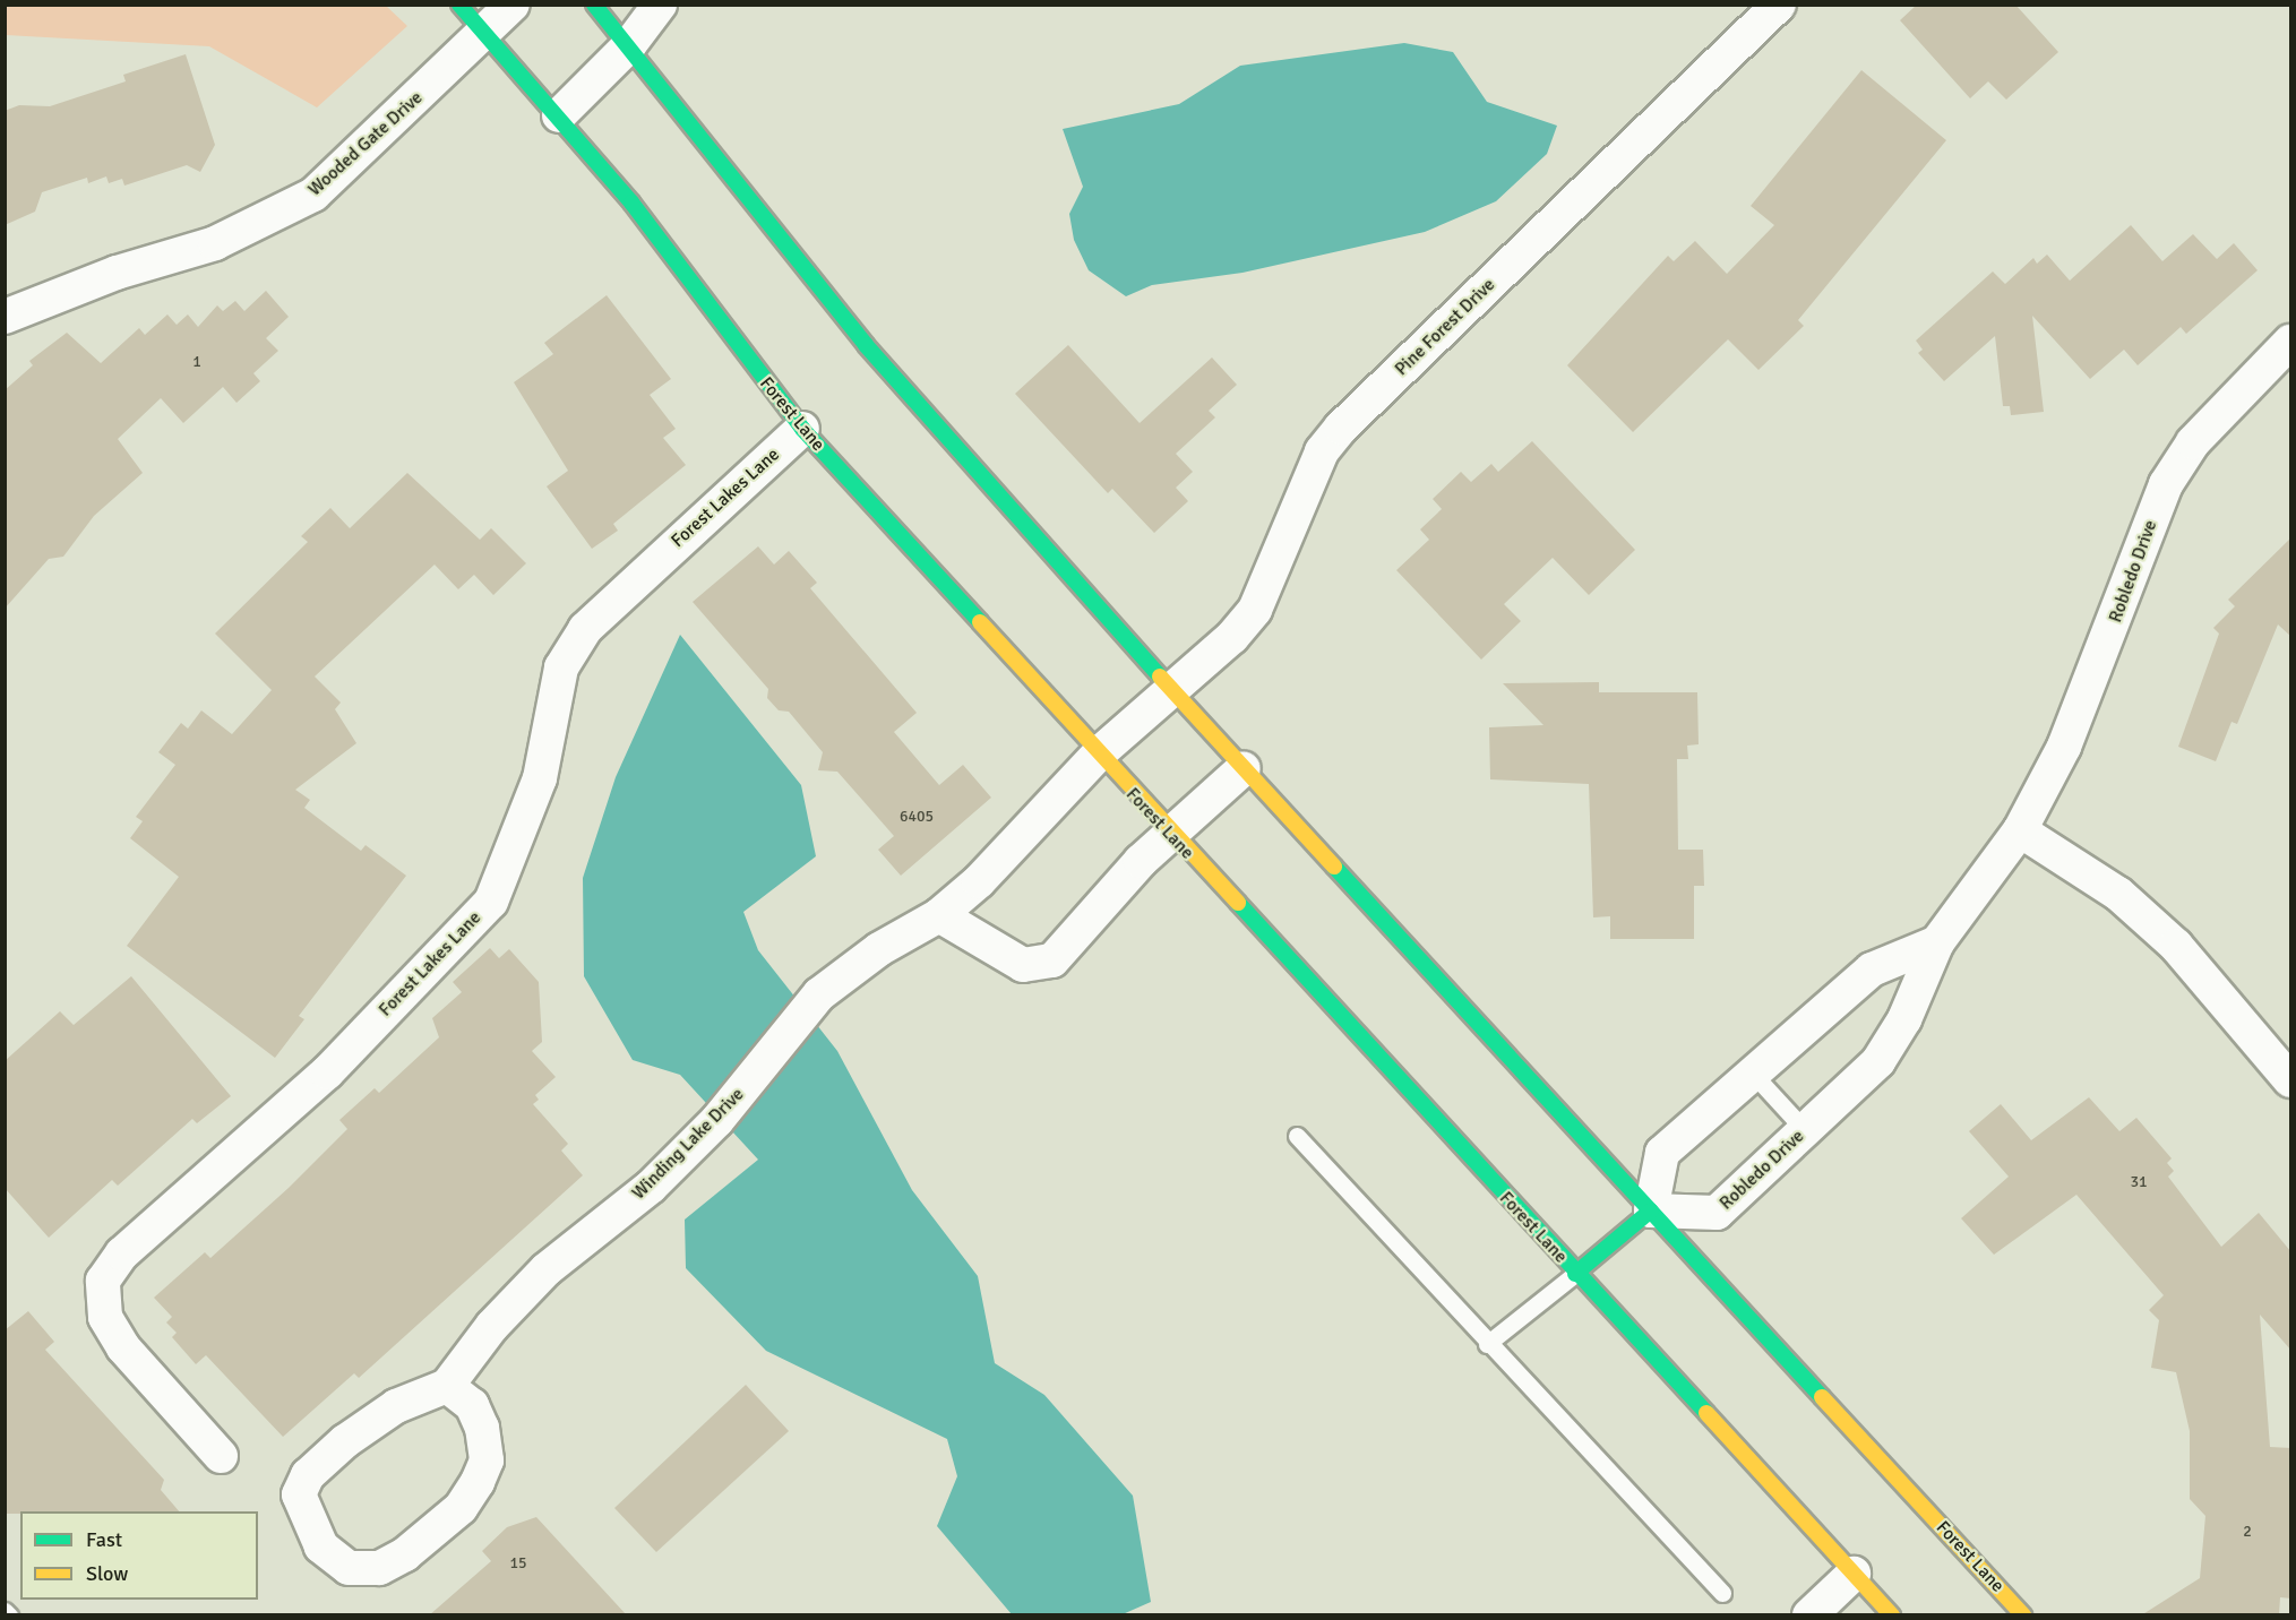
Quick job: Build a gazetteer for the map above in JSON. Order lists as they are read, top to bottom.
{
  "streets": {
    "main road": ["Forest Lane"],
    "street": [
      "Wooded Gate Drive",
      "Pine Forest Drive",
      "Forest Lakes Lane",
      "Robledo Drive",
      "Winding Lake Drive"
    ]
  },
  "crossings": [
    ["Wooded Gate Drive", "Forest Lane"],
    ["Pine Forest Drive", "Forest Lane"],
    ["Pine Forest Drive", "Winding Lake Drive"],
    ["Forest Lane", "Forest Lakes Lane"],
    ["Forest Lane", "Robledo Drive"],
    ["Forest Lane", "Winding Lake Drive"]
  ],
  "house_numbers": [
    "1",
    "6405",
    "31",
    "2",
    "15"
  ],
  "legend": ["Fast", "Slow"]
}
